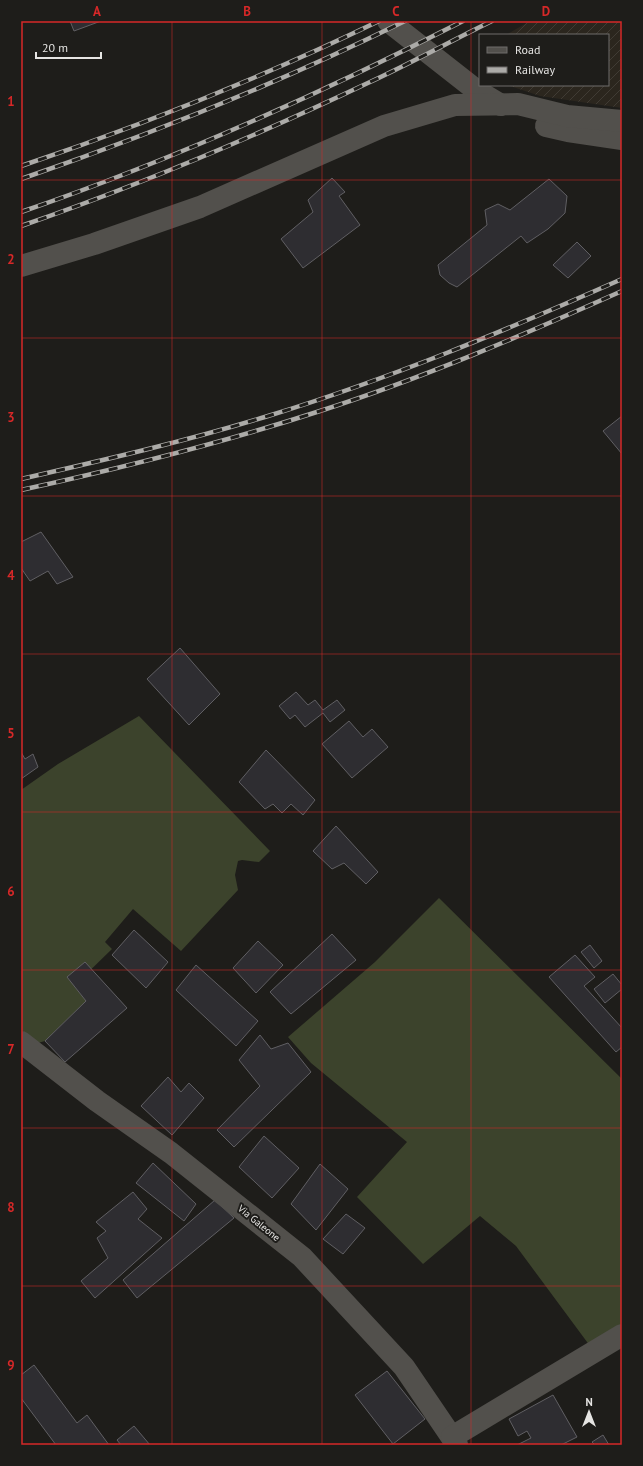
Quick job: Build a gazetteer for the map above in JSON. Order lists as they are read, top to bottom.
{
  "streets": {
    "street": ["Via Galeone"]
  },
  "legend": ["Road", "Railway"],
  "scale_bar": "20 m",
  "north": "top",
  "grid": {
    "columns": [
      "A",
      "B",
      "C",
      "D"
    ],
    "rows": [
      "1",
      "2",
      "3",
      "4",
      "5",
      "6",
      "7",
      "8",
      "9"
    ]
  }
}
